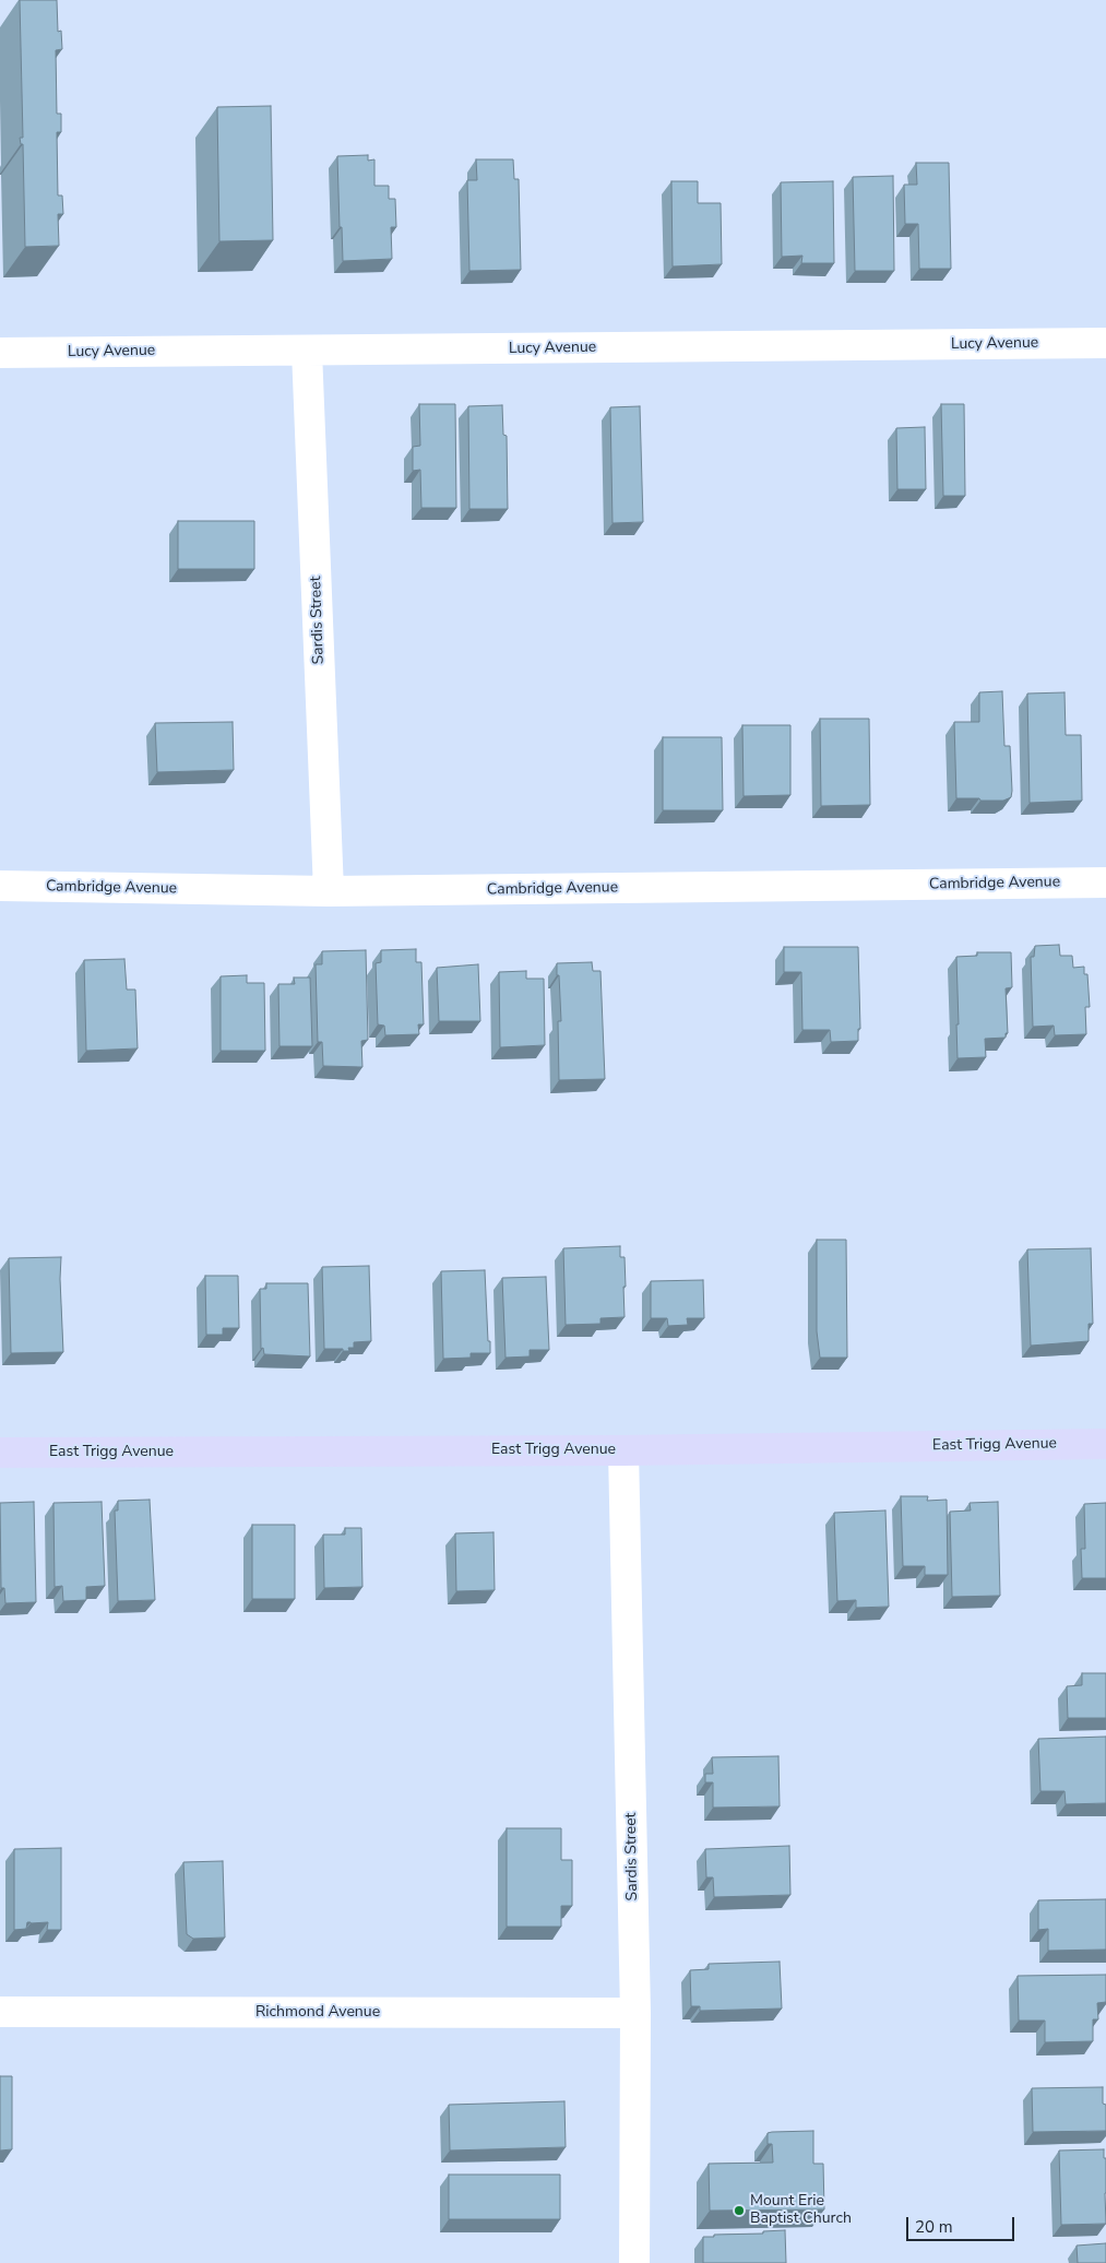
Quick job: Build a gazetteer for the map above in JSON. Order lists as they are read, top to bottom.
{
  "streets": {
    "street": [
      "Lucy Avenue",
      "Sardis Street",
      "Cambridge Avenue",
      "East Trigg Avenue",
      "Richmond Avenue"
    ]
  },
  "crossings": [
    ["Lucy Avenue", "Sardis Street"],
    ["Sardis Street", "Cambridge Avenue"],
    ["Sardis Street", "East Trigg Avenue"],
    ["Sardis Street", "Richmond Avenue"]
  ],
  "places": ["Mount Erie Baptist Church"],
  "scale_bar": "20 m"
}
